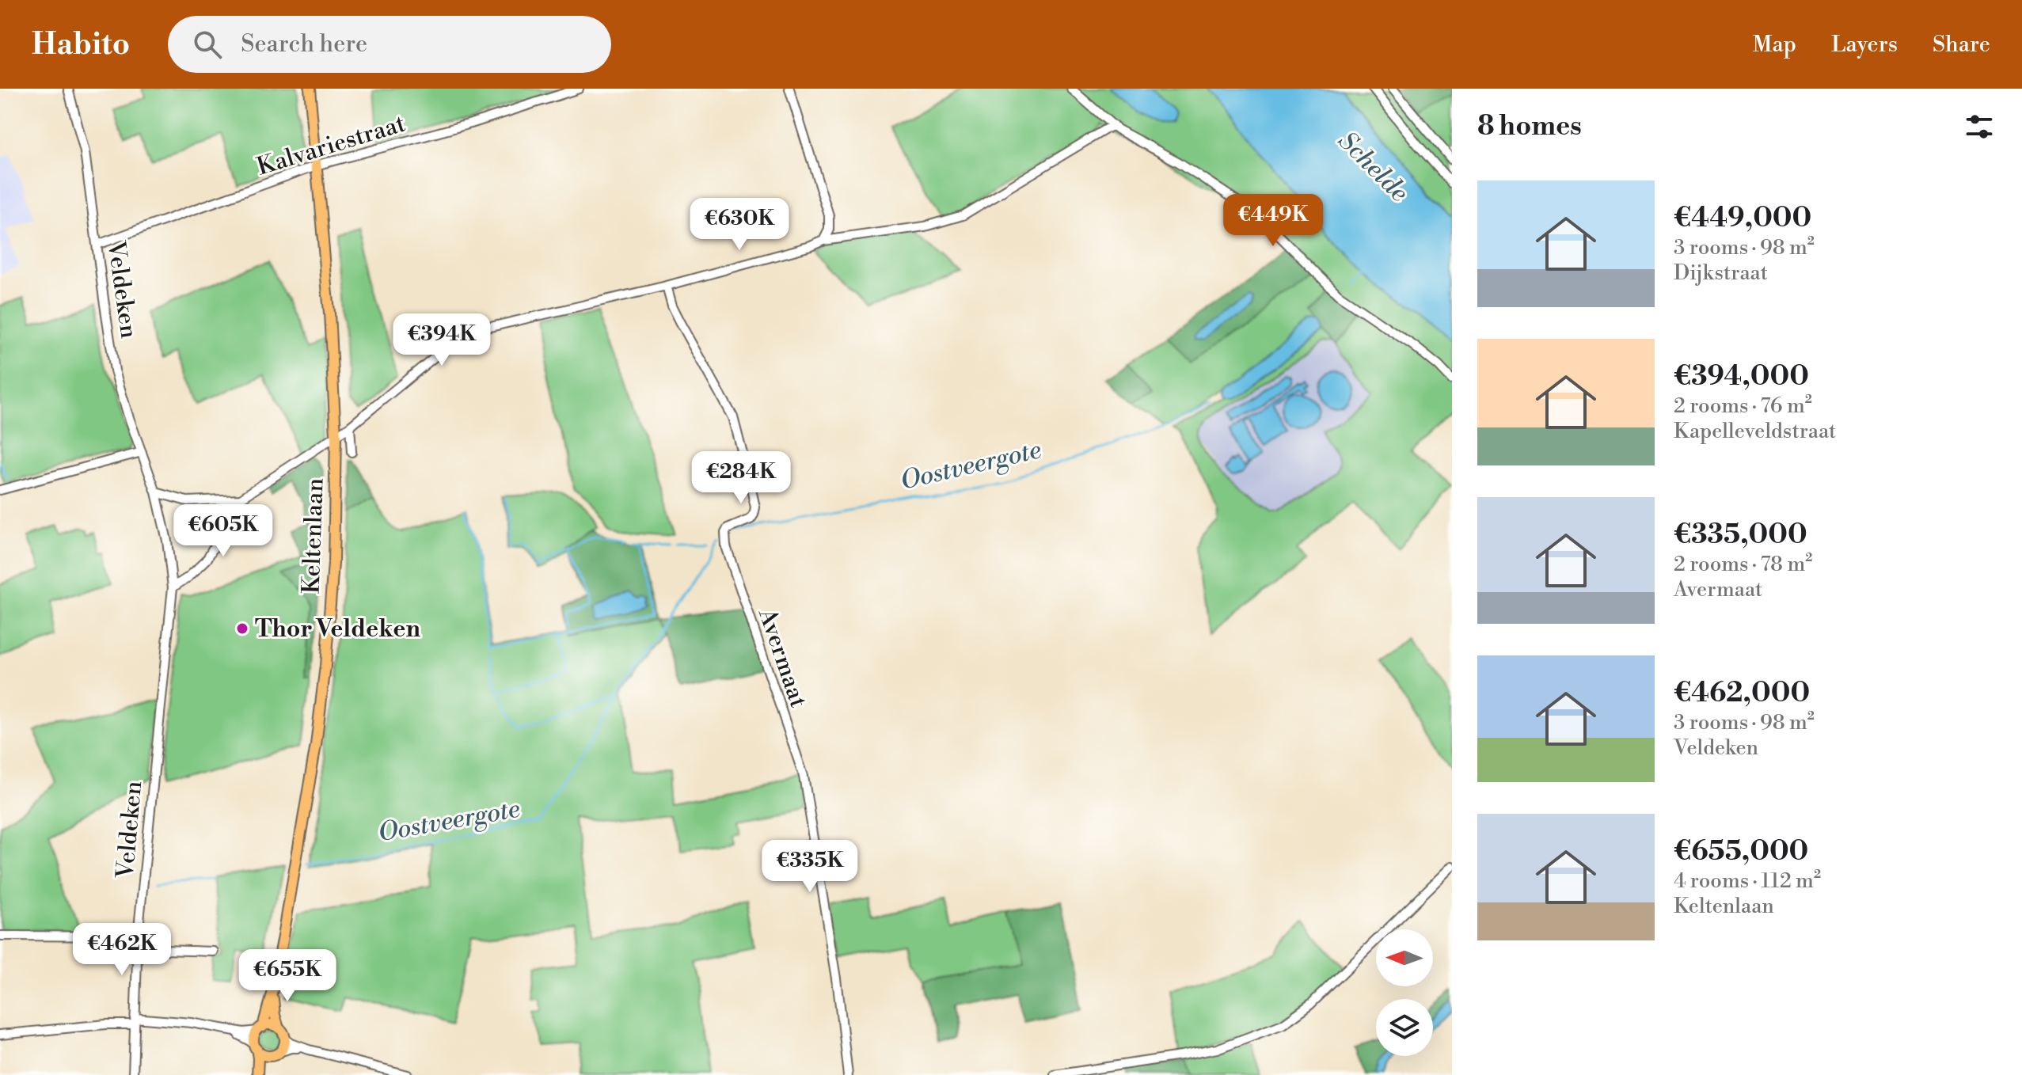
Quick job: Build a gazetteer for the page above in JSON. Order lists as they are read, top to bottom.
{
  "streets": {
    "main road": ["Keltenlaan"],
    "street": ["Kalvariestraat", "Veldeken", "Avermaat"]
  },
  "crossings": [
    ["Kalvariestraat", "Veldeken"],
    ["Kalvariestraat", "Keltenlaan"]
  ],
  "water": ["Schelde", "Oostveergote"],
  "places": ["Thor Veldeken"],
  "north": "left",
  "page": {
    "header": "Habito",
    "search": "Search here",
    "nav": ["Map", "Layers", "Share"],
    "heading": "8 homes",
    "list": [
      {
        "name": "€449,000",
        "note": "3 rooms · 98 m² · Dijkstraat"
      },
      {
        "name": "€394,000",
        "note": "2 rooms · 76 m² · Kapelleveldstraat"
      },
      {
        "name": "€335,000",
        "note": "2 rooms · 78 m² · Avermaat"
      },
      {
        "name": "€462,000",
        "note": "3 rooms · 98 m² · Veldeken"
      },
      {
        "name": "€655,000",
        "note": "4 rooms · 112 m² · Keltenlaan"
      }
    ],
    "price": [
      "€449K",
      "€630K",
      "€394K",
      "€284K",
      "€605K",
      "€335K",
      "€462K",
      "€655K"
    ]
  }
}
